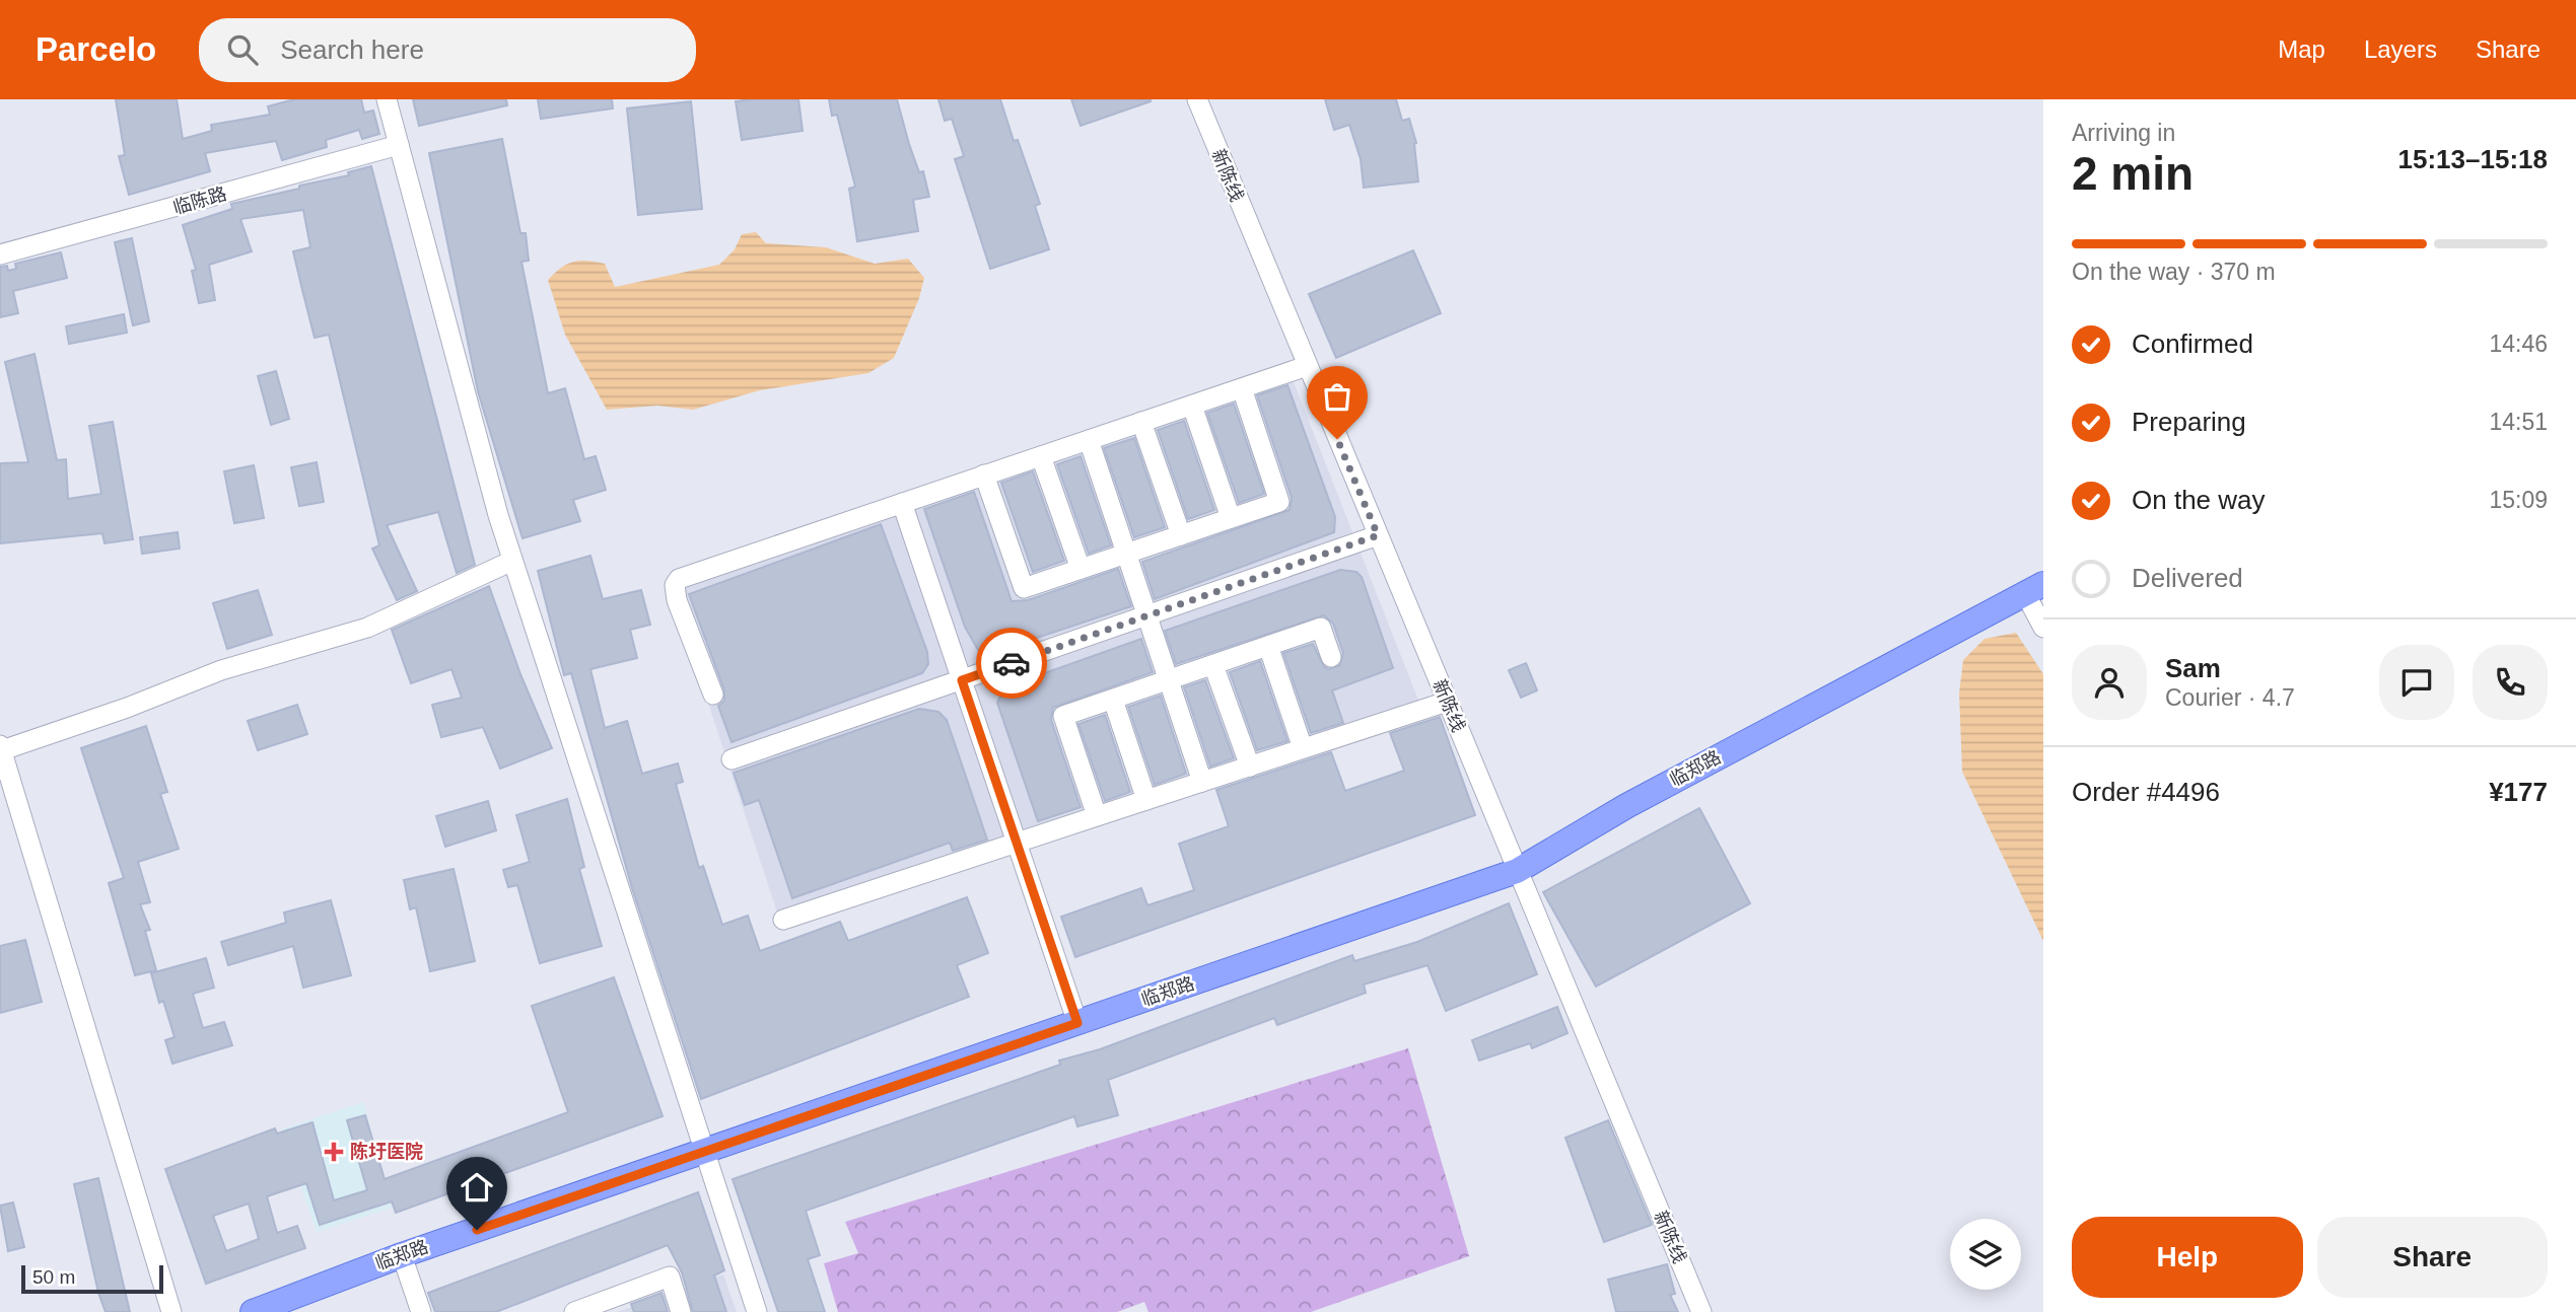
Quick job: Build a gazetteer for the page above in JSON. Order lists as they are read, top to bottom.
{
  "streets": {
    "main road": ["临郑路"],
    "street": ["新陈线", "临陈路"]
  },
  "crossings": [
    ["新陈线", "临郑路"]
  ],
  "places": {
    "health": ["陈圩医院"]
  },
  "scale_bar": "50 m",
  "page": {
    "header": "Parcelo",
    "search": "Search here",
    "nav": ["Map", "Layers", "Share"],
    "heading": ["2 min", "Arriving in", "15:13–15:18"],
    "panel": [
      "Sam",
      "Courier · 4.7",
      "Order #4496",
      "¥177"
    ],
    "bar": "On the way · 370 m",
    "list": [
      ["Confirmed", "14:46"],
      ["Preparing", "14:51"],
      ["On the way", "15:09"],
      "Delivered"
    ],
    "buttons": ["Help", "Share"],
    "scale": "50 m"
  }
}
